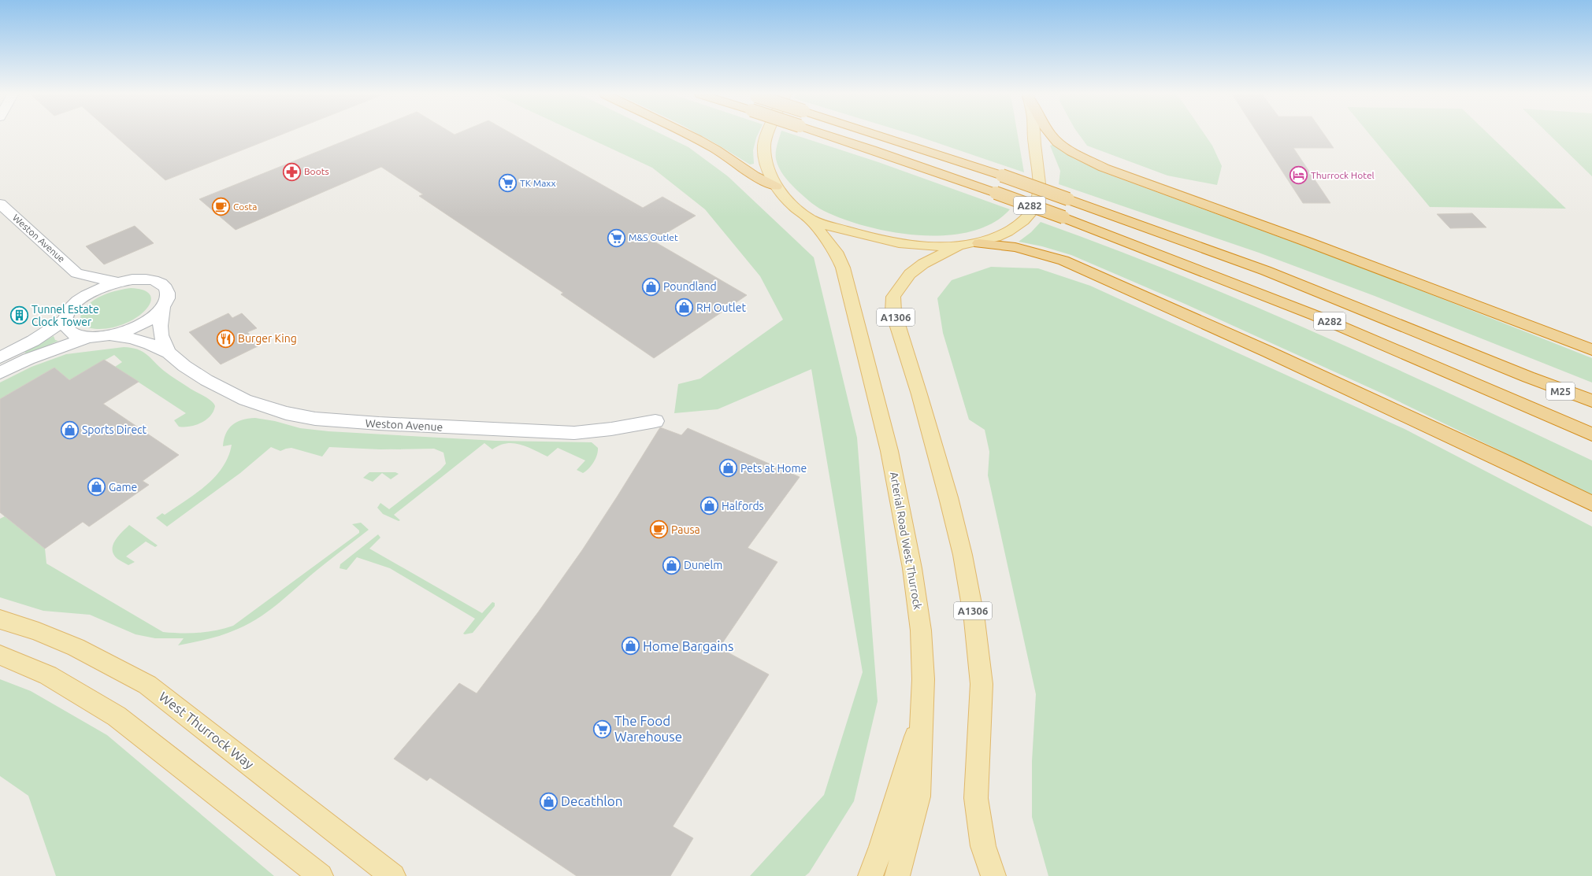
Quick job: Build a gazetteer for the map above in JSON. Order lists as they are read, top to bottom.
{
  "streets": {
    "highway": ["A282", "M25"],
    "main road": ["A1306", "Arterial Road West Thurrock", "West Thurrock Way"],
    "street": ["Weston Avenue"]
  },
  "crossings": [
    ["A282", "M25"]
  ],
  "places": {
    "pharmacy": ["Boots"],
    "hotel": ["Thurrock Hotel"],
    "supermarket": ["TK Maxx", "M&S Outlet", "The Food Warehouse"],
    "cafe": ["Costa", "Pausa"],
    "shop": [
      "Poundland",
      "RH Outlet",
      "Sports Direct",
      "Pets at Home",
      "Game",
      "Halfords",
      "Dunelm",
      "Home Bargains",
      "Decathlon"
    ],
    "building": ["Tunnel Estate Clock Tower"],
    "restaurant": ["Burger King"]
  }
}
